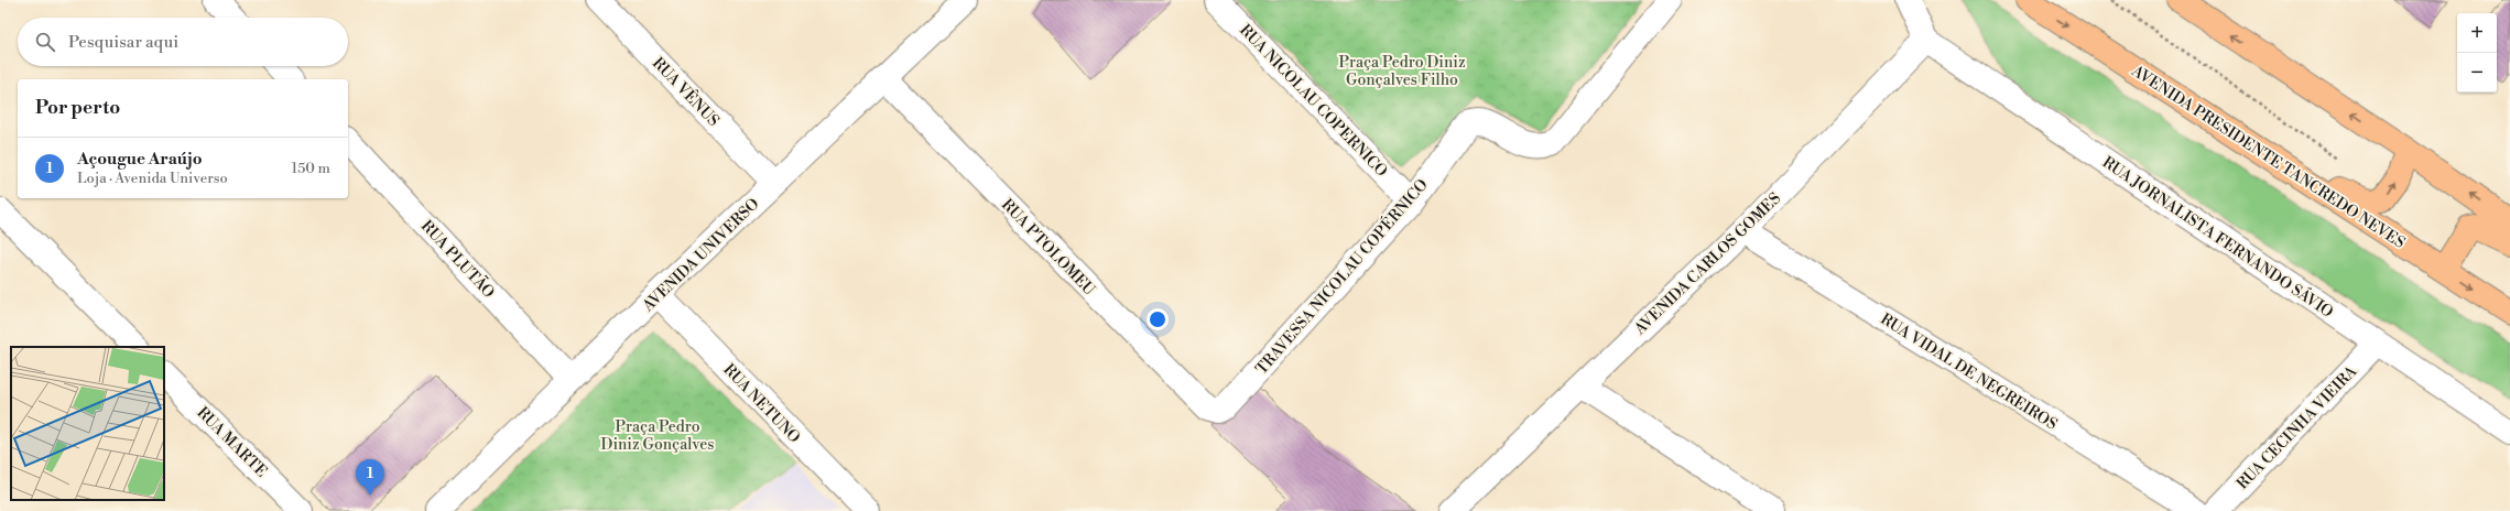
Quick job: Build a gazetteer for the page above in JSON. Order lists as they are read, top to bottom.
{
  "streets": {
    "main road": ["AVENIDA PRESIDENTE TANCREDO NEVES"],
    "street": [
      "RUA VÊNUS",
      "RUA NICOLAU COPERNICO",
      "RUA JORNALISTA FERNANDO SÁVIO",
      "RUA PTOLOMEU",
      "AVENIDA UNIVERSO",
      "RUA PLUTÃO",
      "AVENIDA CARLOS GOMES",
      "TRAVESSA NICOLAU COPÉRNICO",
      "RUA VIDAL DE NEGREIROS",
      "RUA NETUNO",
      "RUA CECINHA VIEIRA",
      "RUA MARTE"
    ]
  },
  "crossings": [
    ["RUA VÊNUS", "AVENIDA UNIVERSO"],
    ["RUA NICOLAU COPERNICO", "TRAVESSA NICOLAU COPÉRNICO"],
    ["RUA JORNALISTA FERNANDO SÁVIO", "AVENIDA CARLOS GOMES"],
    ["RUA JORNALISTA FERNANDO SÁVIO", "RUA CECINHA VIEIRA"],
    ["RUA PTOLOMEU", "AVENIDA UNIVERSO"],
    ["RUA PTOLOMEU", "TRAVESSA NICOLAU COPÉRNICO"],
    ["AVENIDA UNIVERSO", "RUA PLUTÃO"],
    ["AVENIDA UNIVERSO", "RUA NETUNO"],
    ["AVENIDA CARLOS GOMES", "RUA VIDAL DE NEGREIROS"]
  ],
  "parks": ["Praça Pedro Diniz Gonçalves Filho", "Praça Pedro Diniz Gonçalves"],
  "page": {
    "map_buttons": ["+", "−"],
    "search": "Pesquisar aqui",
    "heading": "Por perto",
    "list": [
      {
        "mark": "1",
        "name": "Açougue Araújo",
        "note": "Loja · Avenida Universo",
        "value": "150 m"
      }
    ],
    "pins": "1"
  }
}
